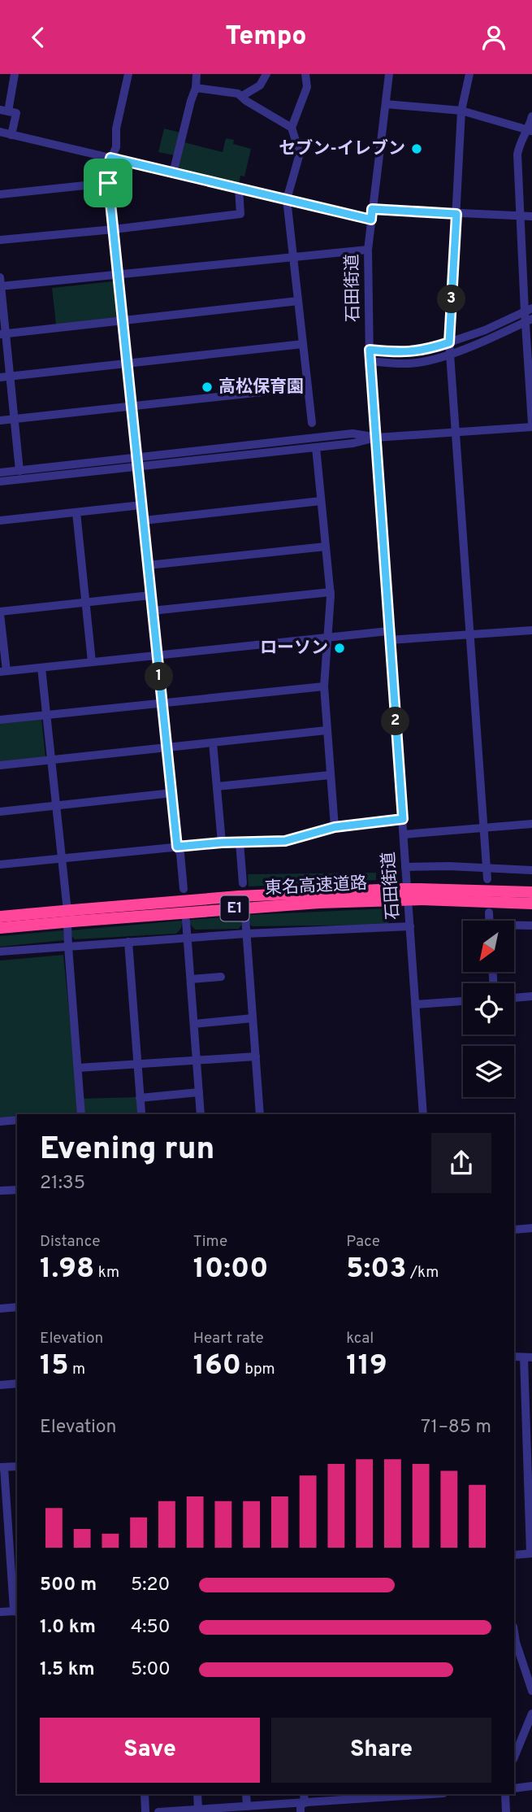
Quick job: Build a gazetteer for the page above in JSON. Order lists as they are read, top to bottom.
{
  "streets": {
    "highway": ["東名高速道路", "E1"],
    "street": ["石田街道"]
  },
  "places": ["セブン-イレブン", "高松保育園", "ローソン"],
  "north": "bottom left",
  "page": {
    "header": "Tempo",
    "pins": ["3", "1", "2"],
    "heading": ["Evening run", "21:35"],
    "stats": [
      ["Distance", "1.98 km"],
      ["Time", "10:00"],
      ["Pace", "5:03 /km"],
      ["Elevation", "15 m"],
      ["Heart rate", "160 bpm"],
      ["kcal", "119"]
    ],
    "chart": ["Elevation", "71–85 m"],
    "list": [
      {
        "name": "500 m",
        "note": "5:20"
      },
      {
        "name": "1.0 km",
        "note": "4:50"
      },
      {
        "name": "1.5 km",
        "note": "5:00"
      }
    ],
    "buttons": ["Save", "Share"]
  }
}
